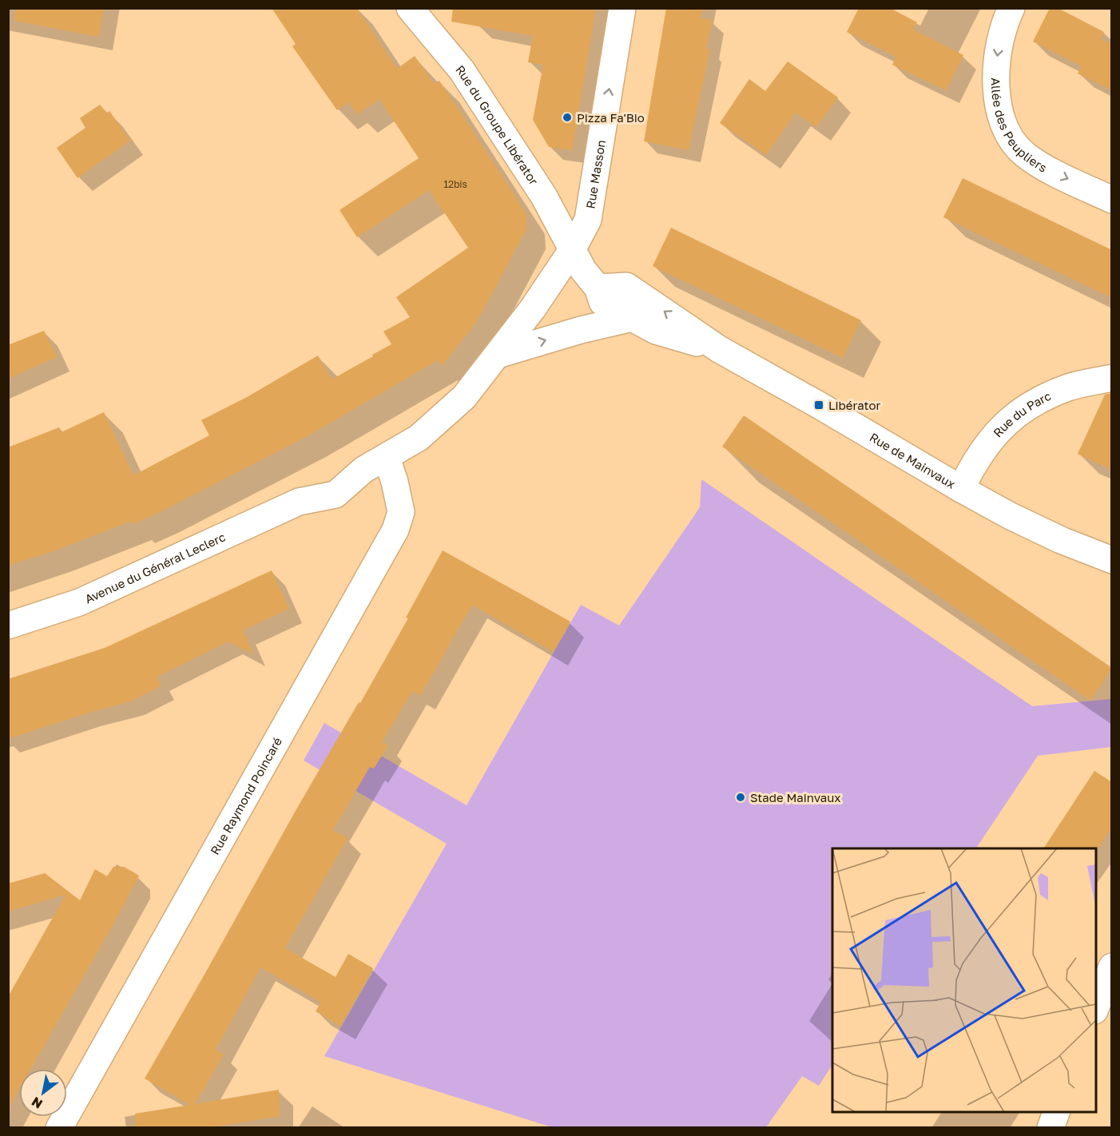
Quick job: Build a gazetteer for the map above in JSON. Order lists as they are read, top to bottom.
{
  "streets": {
    "street": [
      "Allée des Peupliers",
      "Rue du Groupe Libérator",
      "Rue Masson",
      "Rue du Parc",
      "Rue de Mainvaux",
      "Avenue du Général Leclerc",
      "Rue Raymond Poincaré"
    ]
  },
  "crossings": [
    ["Rue du Groupe Libérator", "Rue Masson"],
    ["Rue du Groupe Libérator", "Rue de Mainvaux"],
    ["Rue du Groupe Libérator", "Avenue du Général Leclerc"],
    ["Rue Masson", "Rue de Mainvaux"],
    ["Rue Masson", "Avenue du Général Leclerc"],
    ["Rue du Parc", "Rue de Mainvaux"],
    ["Rue de Mainvaux", "Avenue du Général Leclerc"],
    ["Avenue du Général Leclerc", "Rue Raymond Poincaré"]
  ],
  "one_way": ["Allée des Peupliers", "Rue Masson"],
  "places": {
    "other": ["Pizza Fa'Bio", "Stade Mainvaux"],
    "transit": ["Libérator"]
  },
  "house_numbers": ["12bis"],
  "north": "bottom left"
}
